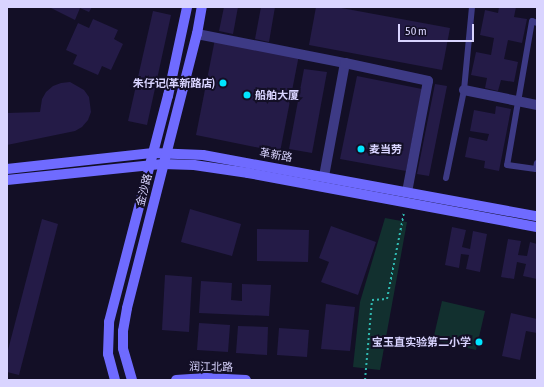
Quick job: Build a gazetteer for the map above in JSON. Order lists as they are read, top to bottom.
{
  "streets": {
    "street": ["革新路", "金沙路", "润江北路"]
  },
  "crossings": [
    ["革新路", "金沙路"]
  ],
  "places": [
    "朱仔记(革新路店)",
    "船舶大厦",
    "麦当劳",
    "宝玉直实验第二小学"
  ],
  "scale_bar": "50 m"
}
